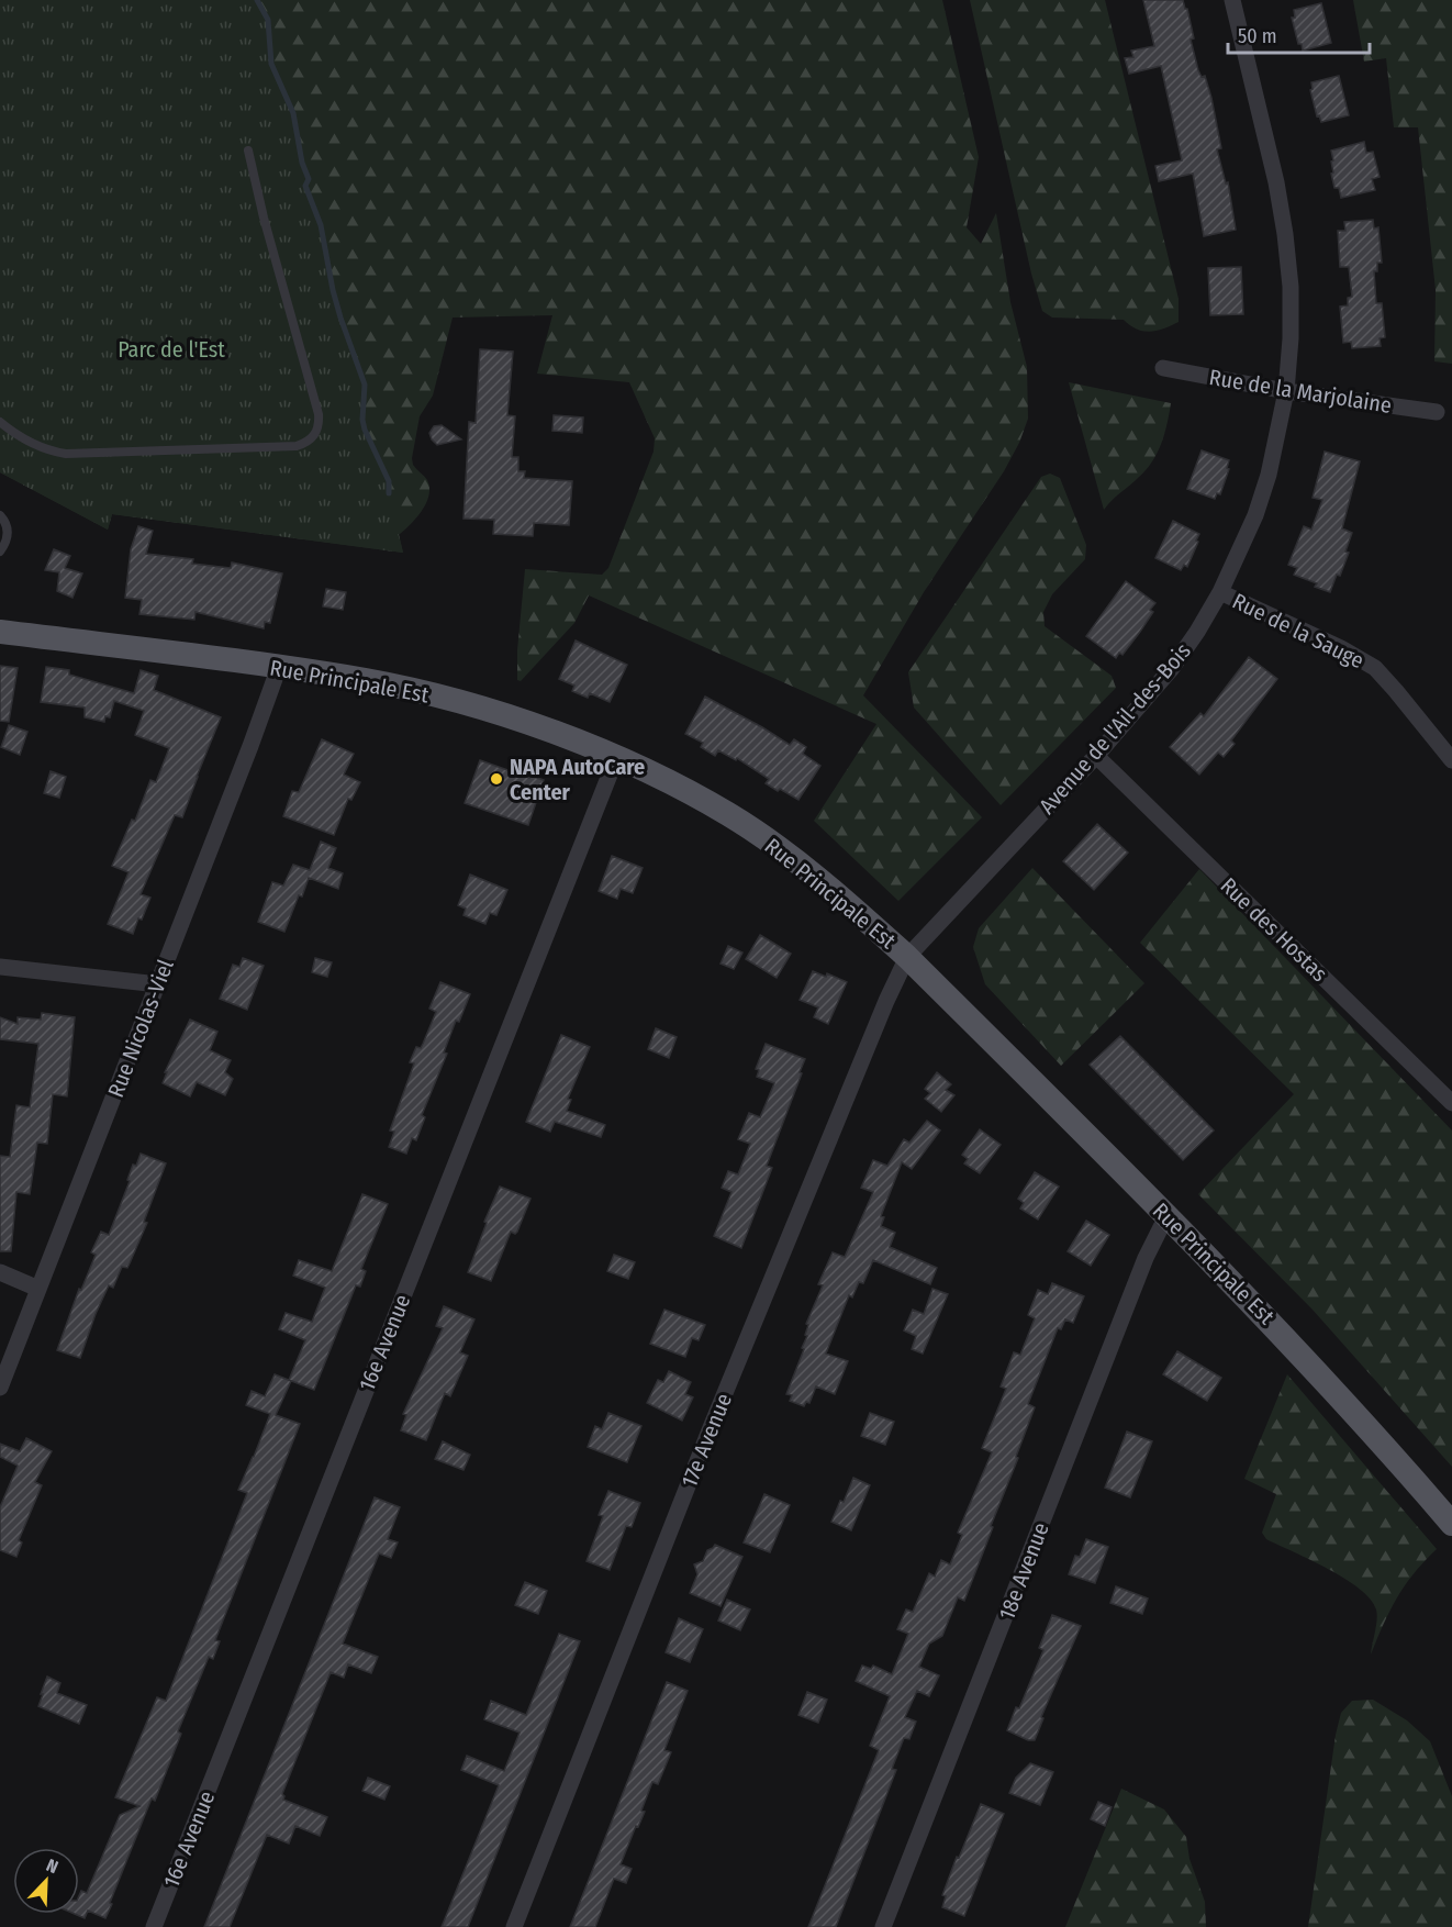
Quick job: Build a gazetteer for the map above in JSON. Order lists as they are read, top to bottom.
{
  "streets": {
    "main road": ["Rue Principale Est"],
    "street": [
      "Rue de la Marjolaine",
      "Rue de la Sauge",
      "Avenue de l'Ail-des-Bois",
      "Rue des Hostas",
      "Rue Nicolas-Viel",
      "16e Avenue",
      "17e Avenue",
      "18e Avenue"
    ]
  },
  "crossings": [
    ["Rue de la Marjolaine", "Avenue de l'Ail-des-Bois"],
    ["Rue de la Sauge", "Avenue de l'Ail-des-Bois"],
    ["Rue Principale Est", "Avenue de l'Ail-des-Bois"],
    ["Rue Principale Est", "Rue Nicolas-Viel"],
    ["Rue Principale Est", "16e Avenue"],
    ["Rue Principale Est", "17e Avenue"],
    ["Rue Principale Est", "18e Avenue"],
    ["Avenue de l'Ail-des-Bois", "Rue des Hostas"],
    ["Avenue de l'Ail-des-Bois", "17e Avenue"]
  ],
  "parks": ["Parc de l'Est"],
  "places": ["NAPA AutoCare Center"],
  "scale_bar": "50 m",
  "north": "top right"
}
